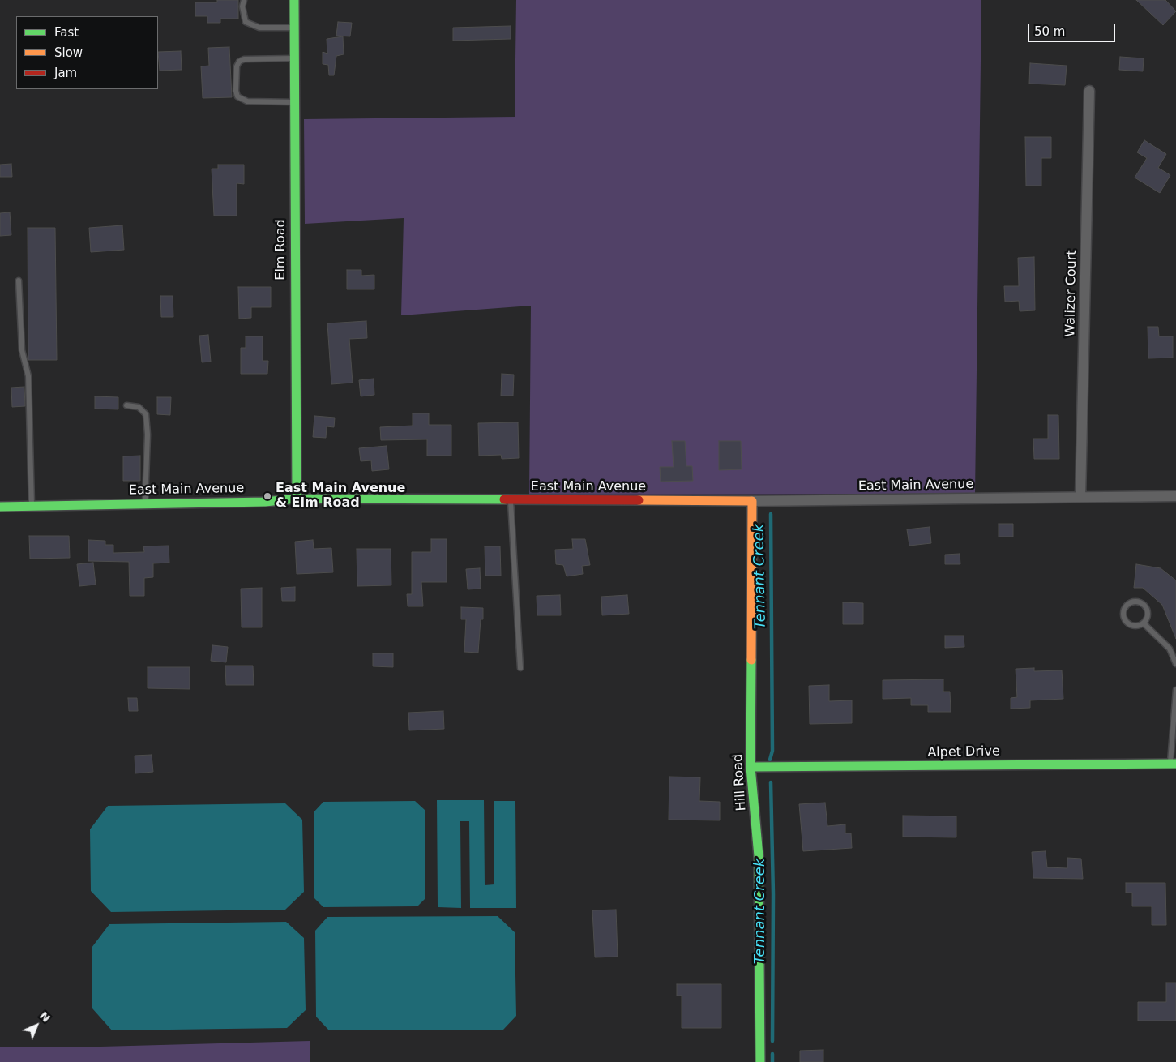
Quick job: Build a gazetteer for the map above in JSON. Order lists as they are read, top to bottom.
{
  "streets": {
    "street": [
      "Elm Road",
      "Walizer Court",
      "East Main Avenue",
      "Alpet Drive",
      "Hill Road"
    ]
  },
  "crossings": [
    ["Elm Road", "East Main Avenue"],
    ["Walizer Court", "East Main Avenue"],
    ["East Main Avenue", "Hill Road"],
    ["Alpet Drive", "Hill Road"]
  ],
  "water": ["Tennant Creek"],
  "places": ["East Main Avenue & Elm Road"],
  "legend": ["Fast", "Slow", "Jam"],
  "scale_bar": "50 m",
  "north": "top right"
}
